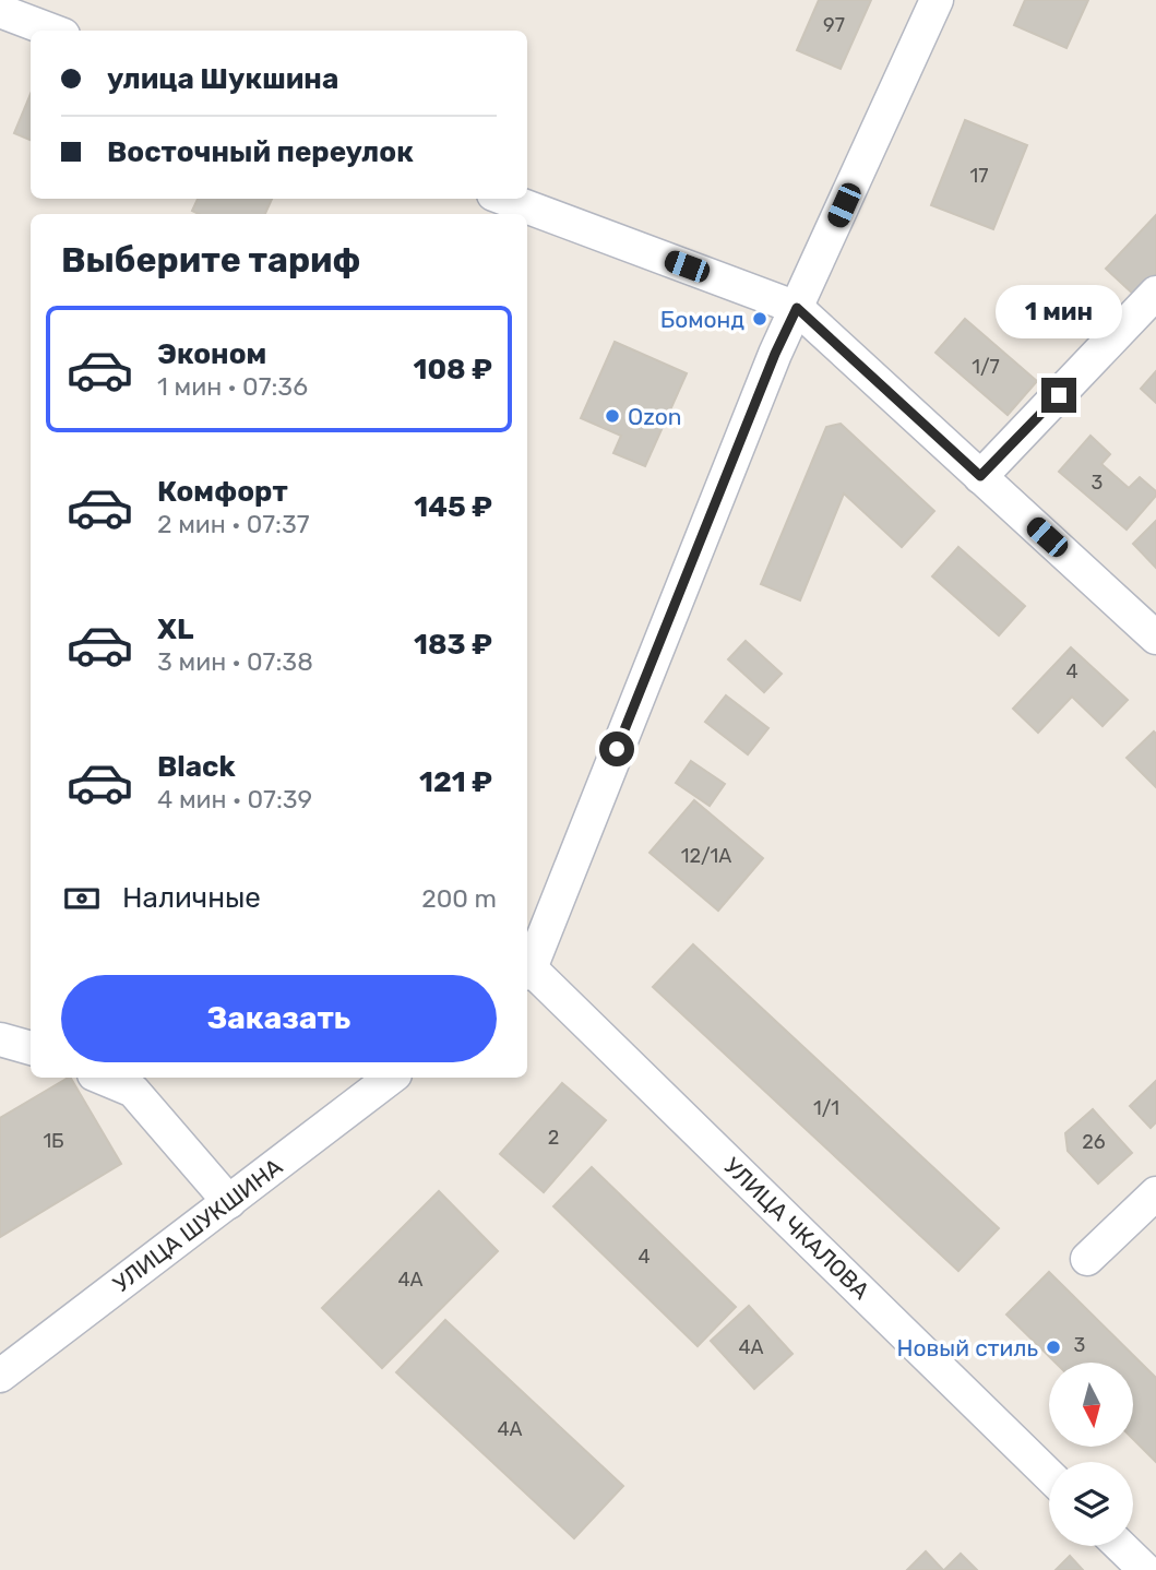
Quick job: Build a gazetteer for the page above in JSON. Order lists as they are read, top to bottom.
{
  "streets": {
    "street": ["УЛИЦА ШУКШИНА", "УЛИЦА ЧКАЛОВА"]
  },
  "places": ["Бомонд", "Ozon", "Новый стиль"],
  "house_numbers": [
    "97",
    "17",
    "1/7",
    "3",
    "4",
    "12/1А",
    "1/1",
    "2",
    "1Б",
    "26",
    "4",
    "4А",
    "3",
    "4А",
    "4А"
  ],
  "north": "bottom",
  "page": {
    "banner": ["улица Шукшина", "Восточный переулок"],
    "heading": "Выберите тариф",
    "bubble": "1 мин",
    "list": [
      {
        "name": "Эконом",
        "note": "1 мин · 07:36",
        "value": "108 ₽"
      },
      {
        "name": "Комфорт",
        "note": "2 мин · 07:37",
        "value": "145 ₽"
      },
      {
        "name": "XL",
        "note": "3 мин · 07:38",
        "value": "183 ₽"
      },
      {
        "name": "Black",
        "note": "4 мин · 07:39",
        "value": "121 ₽"
      }
    ],
    "pay": ["Наличные", "200 m"],
    "buttons": "Заказать"
  }
}
